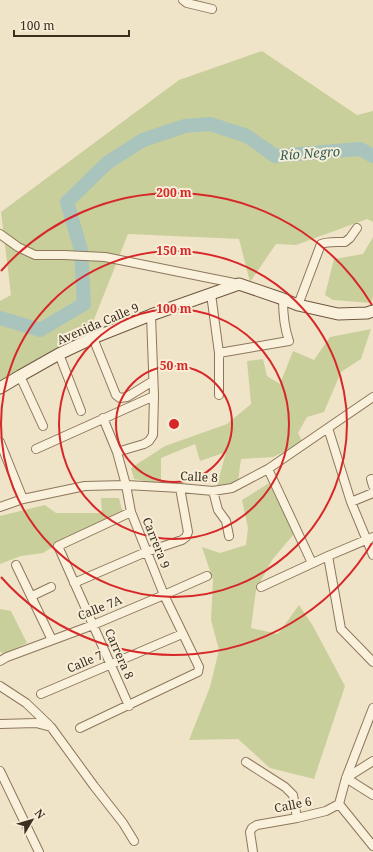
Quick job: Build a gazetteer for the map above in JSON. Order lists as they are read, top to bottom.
{
  "streets": {
    "street": [
      "Avenida Calle 9",
      "Calle 8",
      "Carrera 9",
      "Calle 7A",
      "Carrera 8",
      "Calle 7",
      "Calle 6"
    ]
  },
  "crossings": [
    ["Calle 8", "Carrera 9"],
    ["Carrera 9", "Calle 7A"],
    ["Carrera 9", "Carrera 8"],
    ["Carrera 9", "Calle 7"],
    ["Calle 7A", "Carrera 8"],
    ["Carrera 8", "Calle 7"]
  ],
  "water": ["Río Negro"],
  "scale_bar": "100 m",
  "north": "top right",
  "rings": [
    "200 m",
    "150 m",
    "100 m",
    "50 m"
  ]
}
